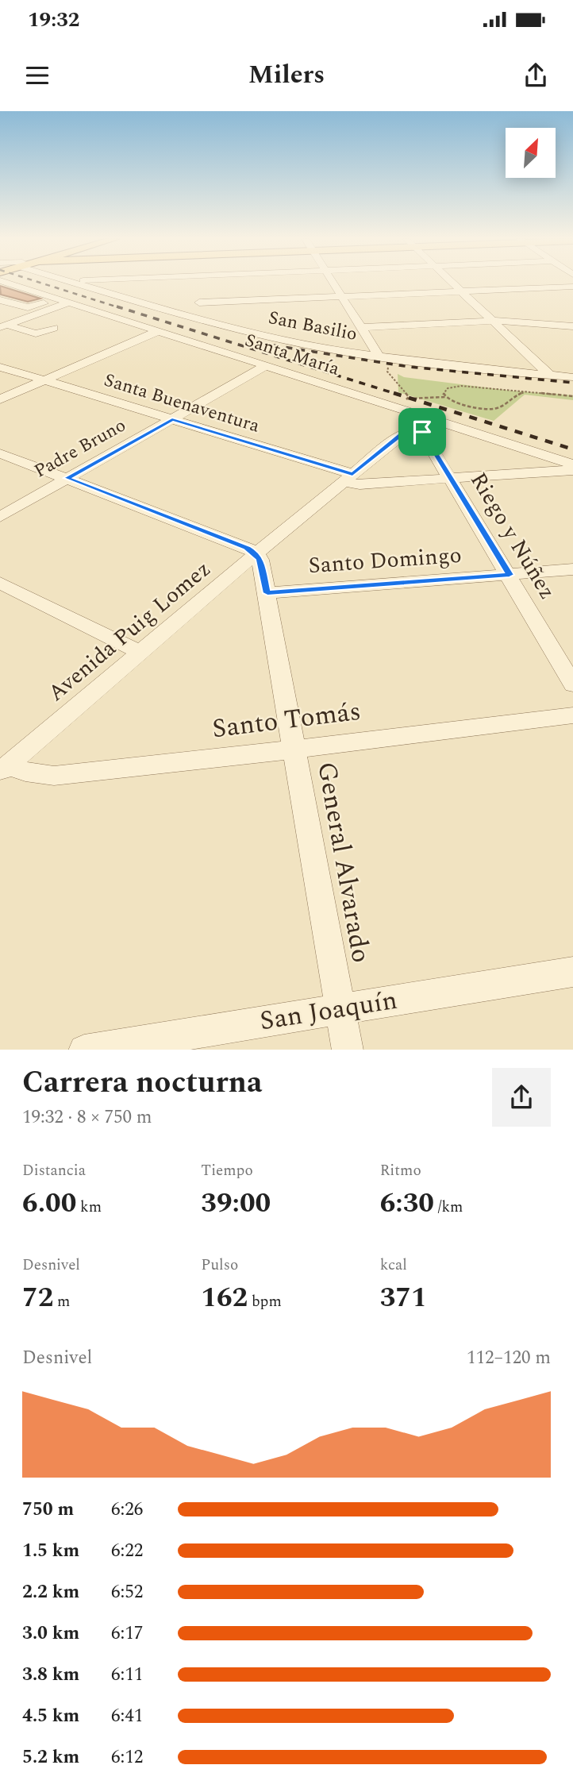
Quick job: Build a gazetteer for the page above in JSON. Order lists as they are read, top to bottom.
{
  "streets": {
    "street": [
      "San Basilio",
      "Santa María",
      "Santa Buenaventura",
      "Padre Bruno",
      "Riego y Núñez",
      "Santo Domingo",
      "Avenida Puig Lomez",
      "Santo Tomás",
      "General Alvarado",
      "San Joaquín"
    ]
  },
  "crossings": [
    ["Santa María", "Padre Bruno"],
    ["Santa María", "Riego y Núñez"],
    ["Santa María", "Avenida Puig Lomez"],
    ["Santa Buenaventura", "Padre Bruno"],
    ["Santa Buenaventura", "Riego y Núñez"],
    ["Santa Buenaventura", "Avenida Puig Lomez"],
    ["Riego y Núñez", "Santo Domingo"],
    ["Riego y Núñez", "Avenida Puig Lomez"],
    ["Santo Domingo", "General Alvarado"],
    ["Avenida Puig Lomez", "Santo Tomás"],
    ["Avenida Puig Lomez", "General Alvarado"],
    ["Santo Tomás", "General Alvarado"],
    ["General Alvarado", "San Joaquín"]
  ],
  "north": "top right",
  "page": {
    "status": "19:32",
    "header": "Milers",
    "heading": ["Carrera nocturna", "19:32 · 8 × 750 m"],
    "stats": [
      ["Distancia", "6.00 km"],
      ["Tiempo", "39:00"],
      ["Ritmo", "6:30 /km"],
      ["Desnivel", "72 m"],
      ["Pulso", "162 bpm"],
      ["kcal", "371"]
    ],
    "chart": ["Desnivel", "112–120 m"],
    "list": [
      {
        "name": "750 m",
        "note": "6:26"
      },
      {
        "name": "1.5 km",
        "note": "6:22"
      },
      {
        "name": "2.2 km",
        "note": "6:52"
      },
      {
        "name": "3.0 km",
        "note": "6:17"
      },
      {
        "name": "3.8 km",
        "note": "6:11"
      },
      {
        "name": "4.5 km",
        "note": "6:41"
      },
      {
        "name": "5.2 km",
        "note": "6:12"
      }
    ]
  }
}
